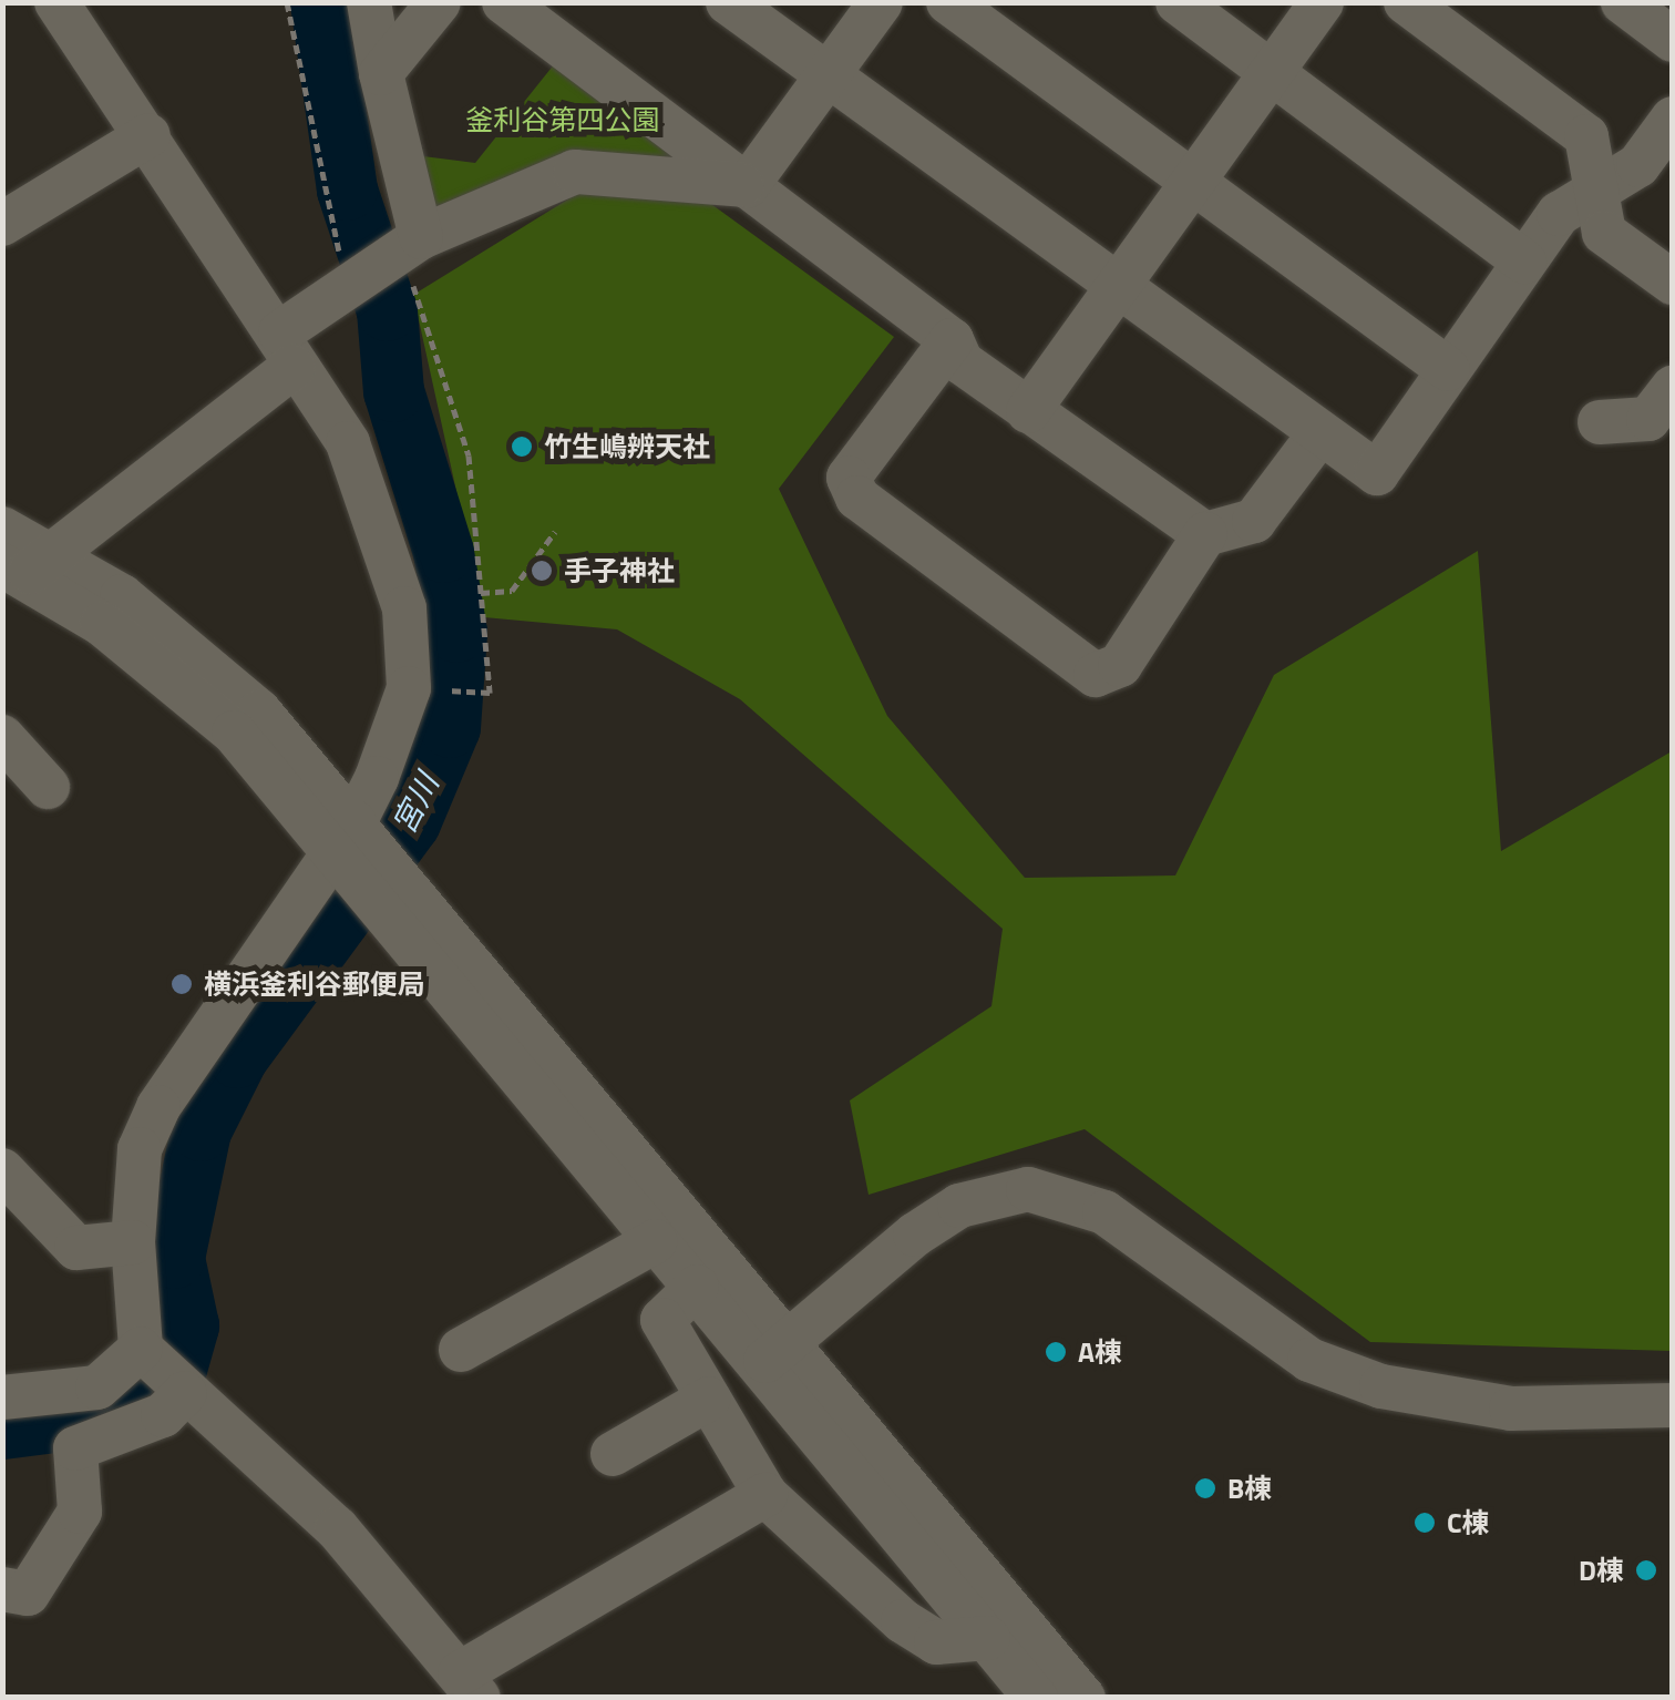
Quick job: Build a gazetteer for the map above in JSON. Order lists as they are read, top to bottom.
{
  "water": ["宮川"],
  "parks": ["釜利谷第四公園"],
  "places": [
    "竹生嶋辨天社",
    "手子神社",
    "横浜釜利谷郵便局",
    "A棟",
    "B棟",
    "C棟",
    "D棟"
  ]
}
